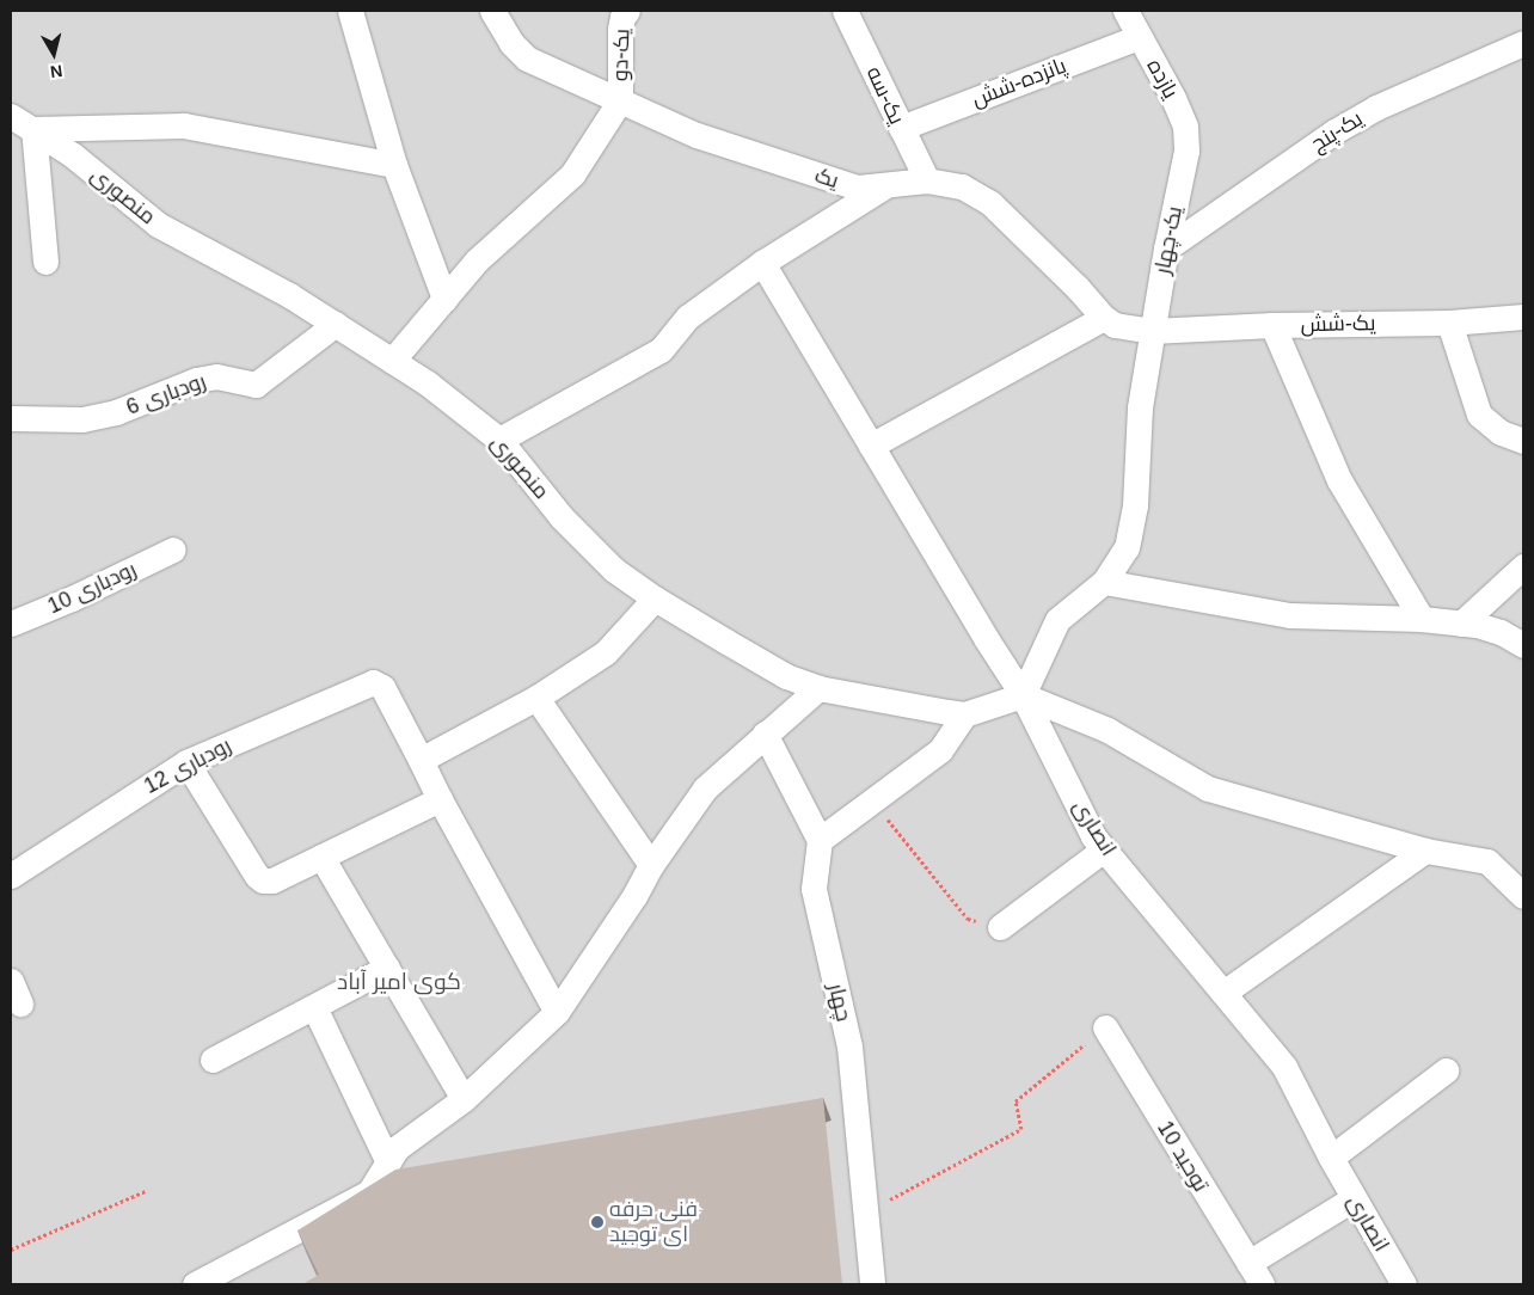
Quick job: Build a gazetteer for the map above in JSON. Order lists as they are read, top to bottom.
{
  "streets": {
    "street": [
      "یک-دو",
      "یازده",
      "پانزده-شش",
      "یک-سه",
      "یک-پنج",
      "یک",
      "منصوری",
      "یک-چهار",
      "یک-شش",
      "رودباری 6",
      "رودباری 10",
      "رودباری 12",
      "انصاری",
      "چهار",
      "توحید 10"
    ]
  },
  "crossings": [
    ["یک-دو", "یک"],
    ["یازده", "پانزده-شش"],
    ["یازده", "یک-چهار"],
    ["پانزده-شش", "یک-سه"],
    ["یک-سه", "یک"],
    ["یک-پنج", "یک-چهار"],
    ["منصوری", "رودباری 6"],
    ["منصوری", "انصاری"],
    ["یک-چهار", "یک-شش"]
  ],
  "districts": ["کوی امیر آباد"],
  "places": ["فنی حرفه ای توجید"],
  "north": "bottom"
}
